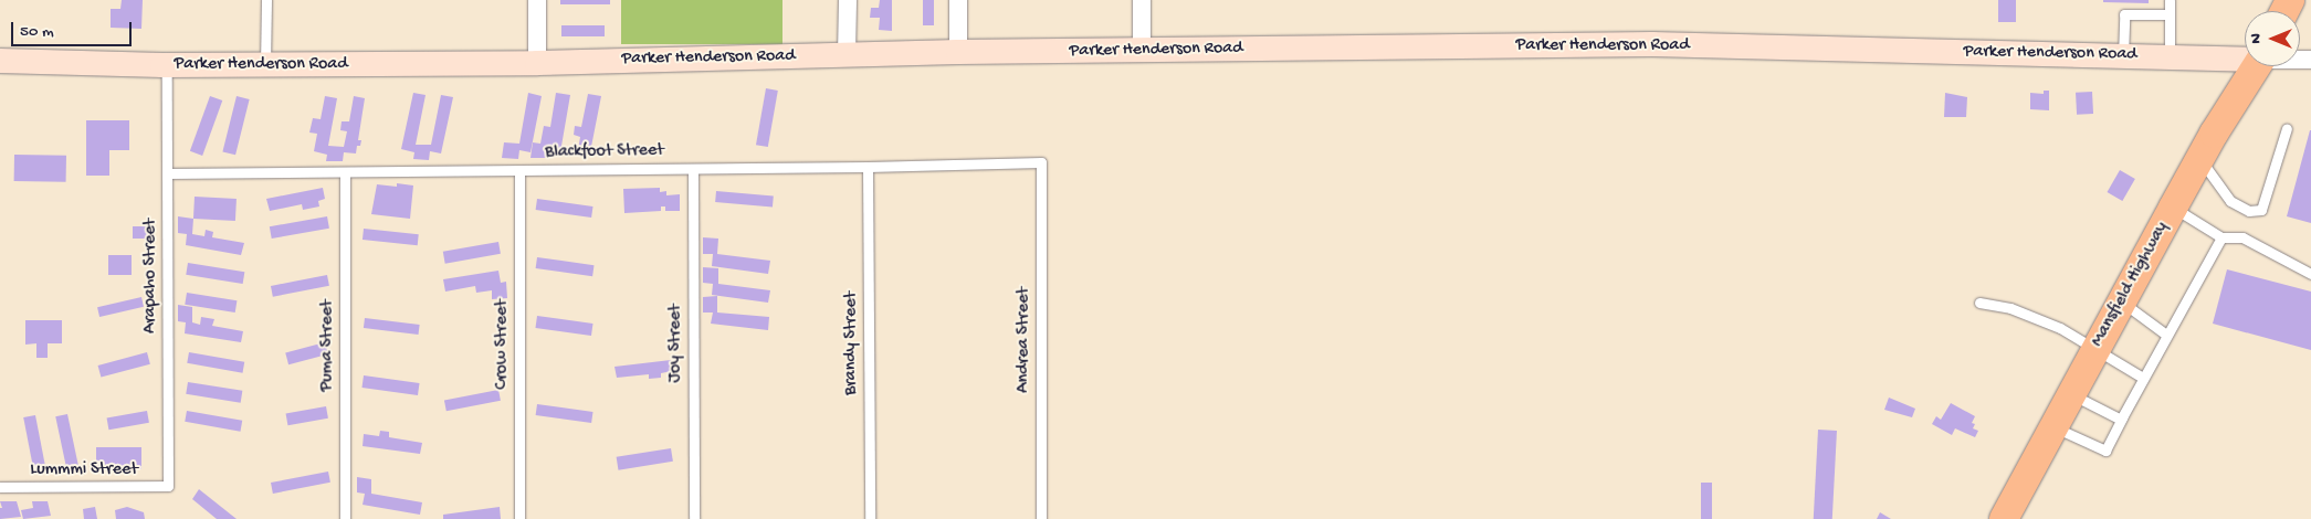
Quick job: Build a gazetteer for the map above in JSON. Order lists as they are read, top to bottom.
{
  "streets": {
    "main road": ["Mansfield Highway"],
    "street": ["Parker Henderson Road"],
    "lane": [
      "Blackfoot Street",
      "Arapaho Street",
      "Andrea Street",
      "Joy Street",
      "Brandy Street",
      "Crow Street",
      "Puma Street",
      "Lummmi Street"
    ]
  },
  "crossings": [
    ["Parker Henderson Road", "Arapaho Street"],
    ["Blackfoot Street", "Arapaho Street"],
    ["Blackfoot Street", "Andrea Street"],
    ["Blackfoot Street", "Joy Street"],
    ["Blackfoot Street", "Brandy Street"],
    ["Blackfoot Street", "Crow Street"],
    ["Blackfoot Street", "Puma Street"],
    ["Arapaho Street", "Lummmi Street"]
  ],
  "scale_bar": "50 m",
  "north": "left"
}
